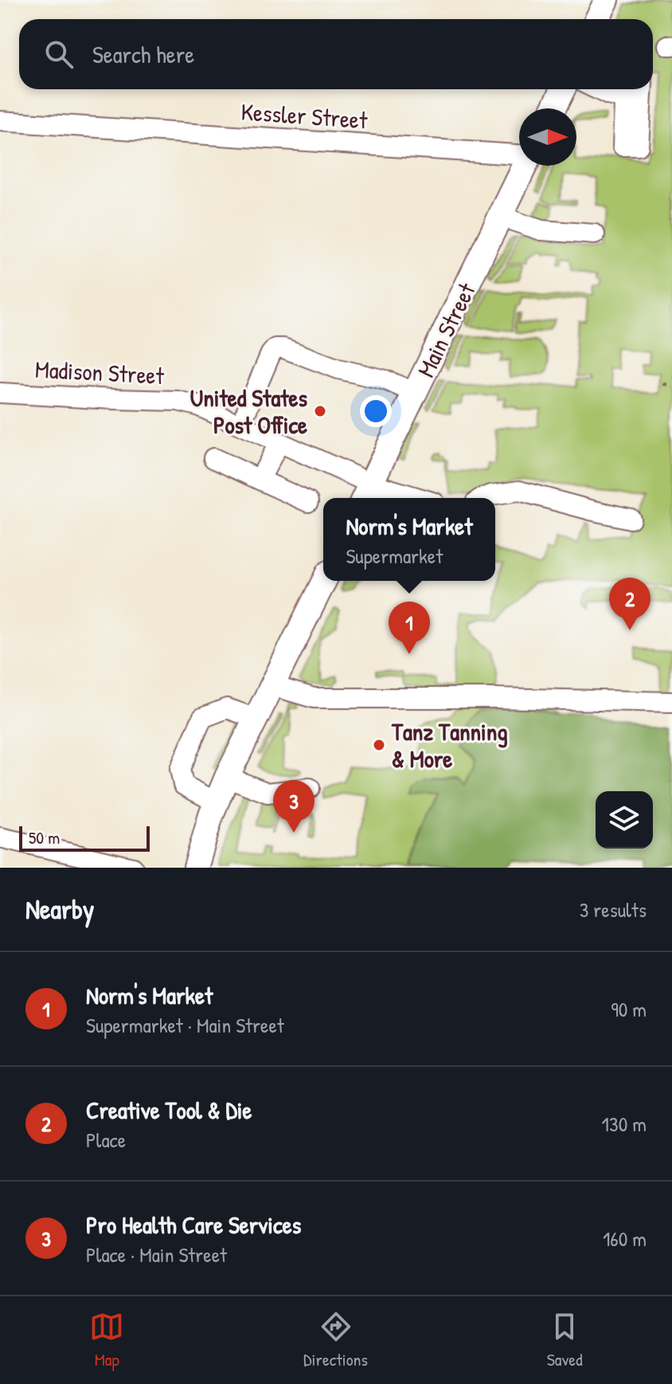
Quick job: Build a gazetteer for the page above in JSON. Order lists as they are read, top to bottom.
{
  "streets": {
    "main road": ["Main Street"],
    "street": ["Kessler Street", "Madison Street"]
  },
  "crossings": [
    ["Main Street", "Madison Street"]
  ],
  "places": ["United States Post Office", "Tanz Tanning & More"],
  "scale_bar": "50 m",
  "north": "right",
  "page": {
    "search": "Search here",
    "popup": ["Norm's Market", "Supermarket"],
    "pins": ["2", "1", "3"],
    "scale": "50 m",
    "heading": ["Nearby", "3 results"],
    "list": [
      {
        "mark": "1",
        "name": "Norm's Market",
        "note": "Supermarket · Main Street",
        "value": "90 m"
      },
      {
        "mark": "2",
        "name": "Creative Tool & Die",
        "note": "Place",
        "value": "130 m"
      },
      {
        "mark": "3",
        "name": "Pro Health Care Services",
        "note": "Place · Main Street",
        "value": "160 m"
      }
    ],
    "nav": ["Map", "Directions", "Saved"]
  }
}
